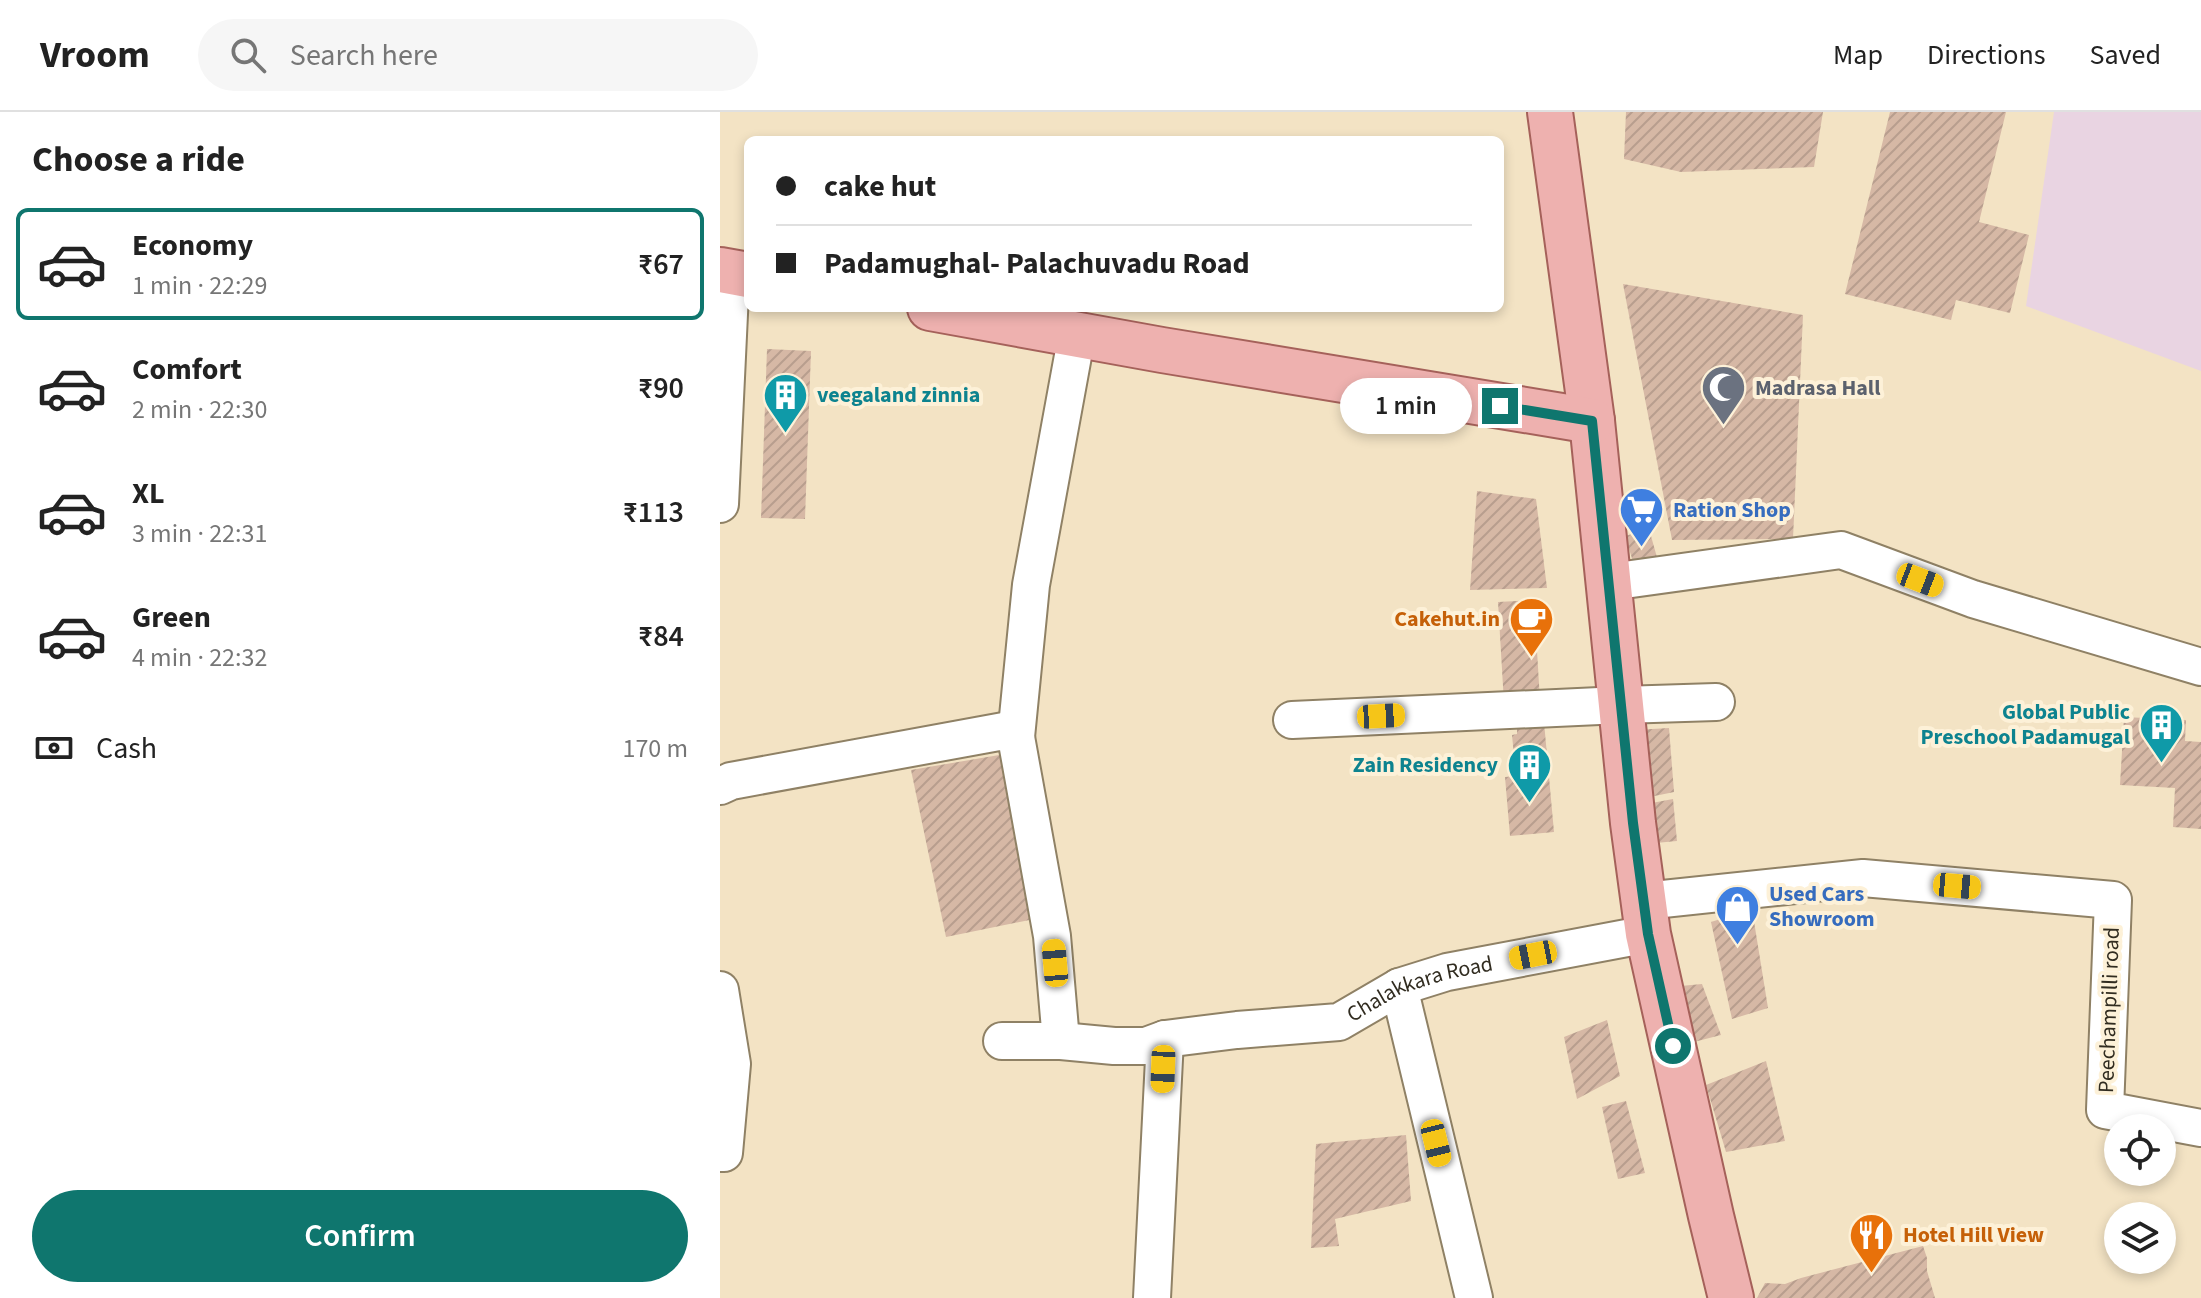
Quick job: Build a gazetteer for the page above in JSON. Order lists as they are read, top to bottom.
{
  "streets": {
    "street": ["Chalakkara Road", "Peechampilli road"]
  },
  "crossings": [
    ["Chalakkara Road", "Peechampilli road"]
  ],
  "places": {
    "mosque": ["Madrasa Hall"],
    "building": ["veegaland zinnia", "Global Public Preschool Padamugal", "Zain Residency"],
    "supermarket": ["Ration Shop"],
    "cafe": ["Cakehut.in"],
    "shop": ["Used Cars Showroom"],
    "restaurant": ["Hotel Hill View"]
  },
  "page": {
    "header": "Vroom",
    "search": "Search here",
    "nav": ["Map", "Directions", "Saved"],
    "heading": "Choose a ride",
    "banner": ["cake hut", "Padamughal- Palachuvadu Road"],
    "list": [
      {
        "name": "Economy",
        "note": "1 min · 22:29",
        "value": "₹67"
      },
      {
        "name": "Comfort",
        "note": "2 min · 22:30",
        "value": "₹90"
      },
      {
        "name": "XL",
        "note": "3 min · 22:31",
        "value": "₹113"
      },
      {
        "name": "Green",
        "note": "4 min · 22:32",
        "value": "₹84"
      }
    ],
    "bubble": "1 min",
    "pay": ["Cash", "170 m"],
    "buttons": "Confirm"
  }
}
